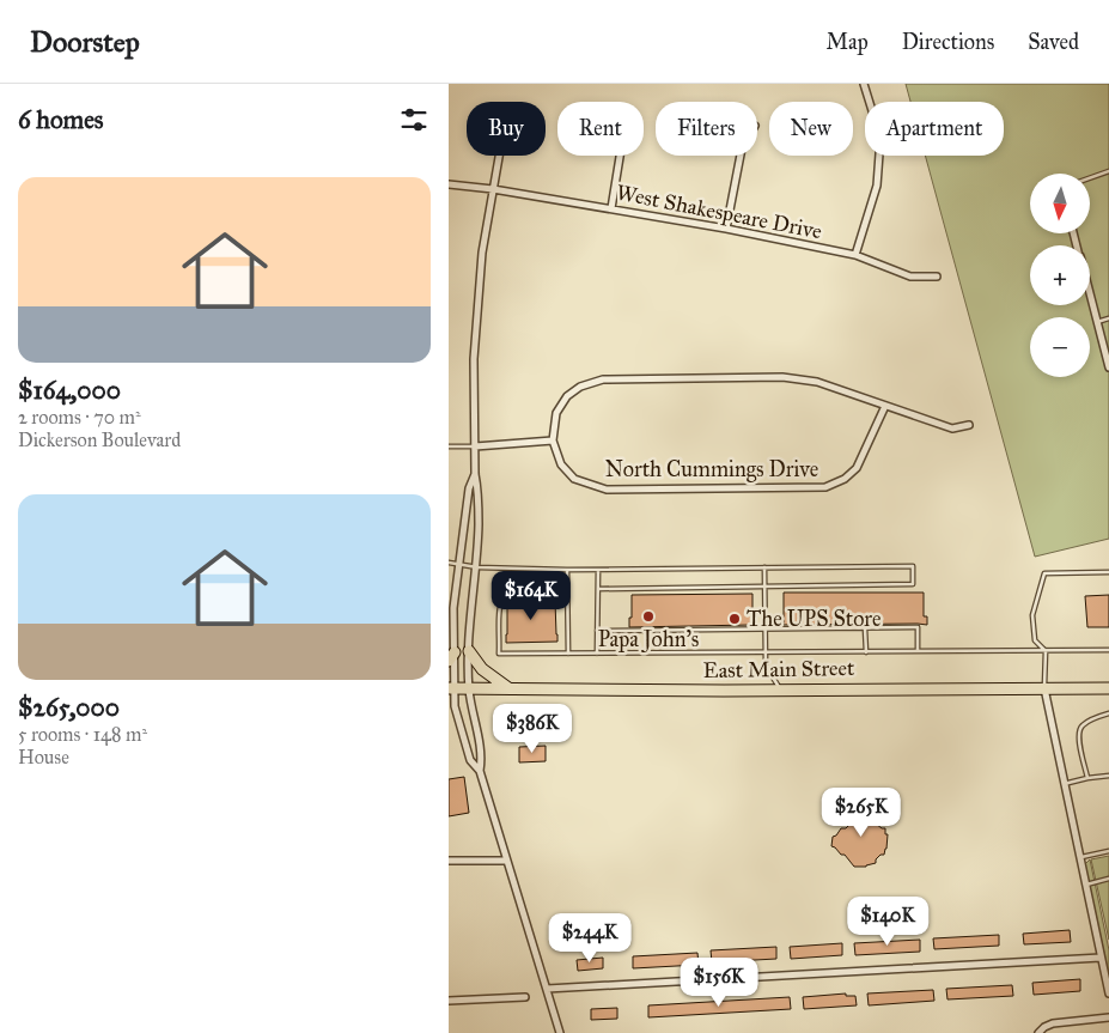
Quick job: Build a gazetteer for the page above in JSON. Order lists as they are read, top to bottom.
{
  "streets": {
    "main road": ["East Main Street"],
    "street": ["West Shakespeare Drive", "North Cummings Drive"]
  },
  "places": ["Papa John's", "The UPS Store"],
  "north": "bottom",
  "page": {
    "header": "Doorstep",
    "nav": ["Map", "Directions", "Saved"],
    "heading": "6 homes",
    "chip": [
      "Buy",
      "Rent",
      "Filters",
      "New",
      "Apartment"
    ],
    "list": [
      {
        "name": "$164,000",
        "note": "2 rooms · 70 m² · Dickerson Boulevard"
      },
      {
        "name": "$265,000",
        "note": "5 rooms · 148 m² · House"
      }
    ],
    "map_buttons": ["+", "−"],
    "price": [
      "$164K",
      "$386K",
      "$265K",
      "$140K",
      "$244K",
      "$156K"
    ]
  }
}
